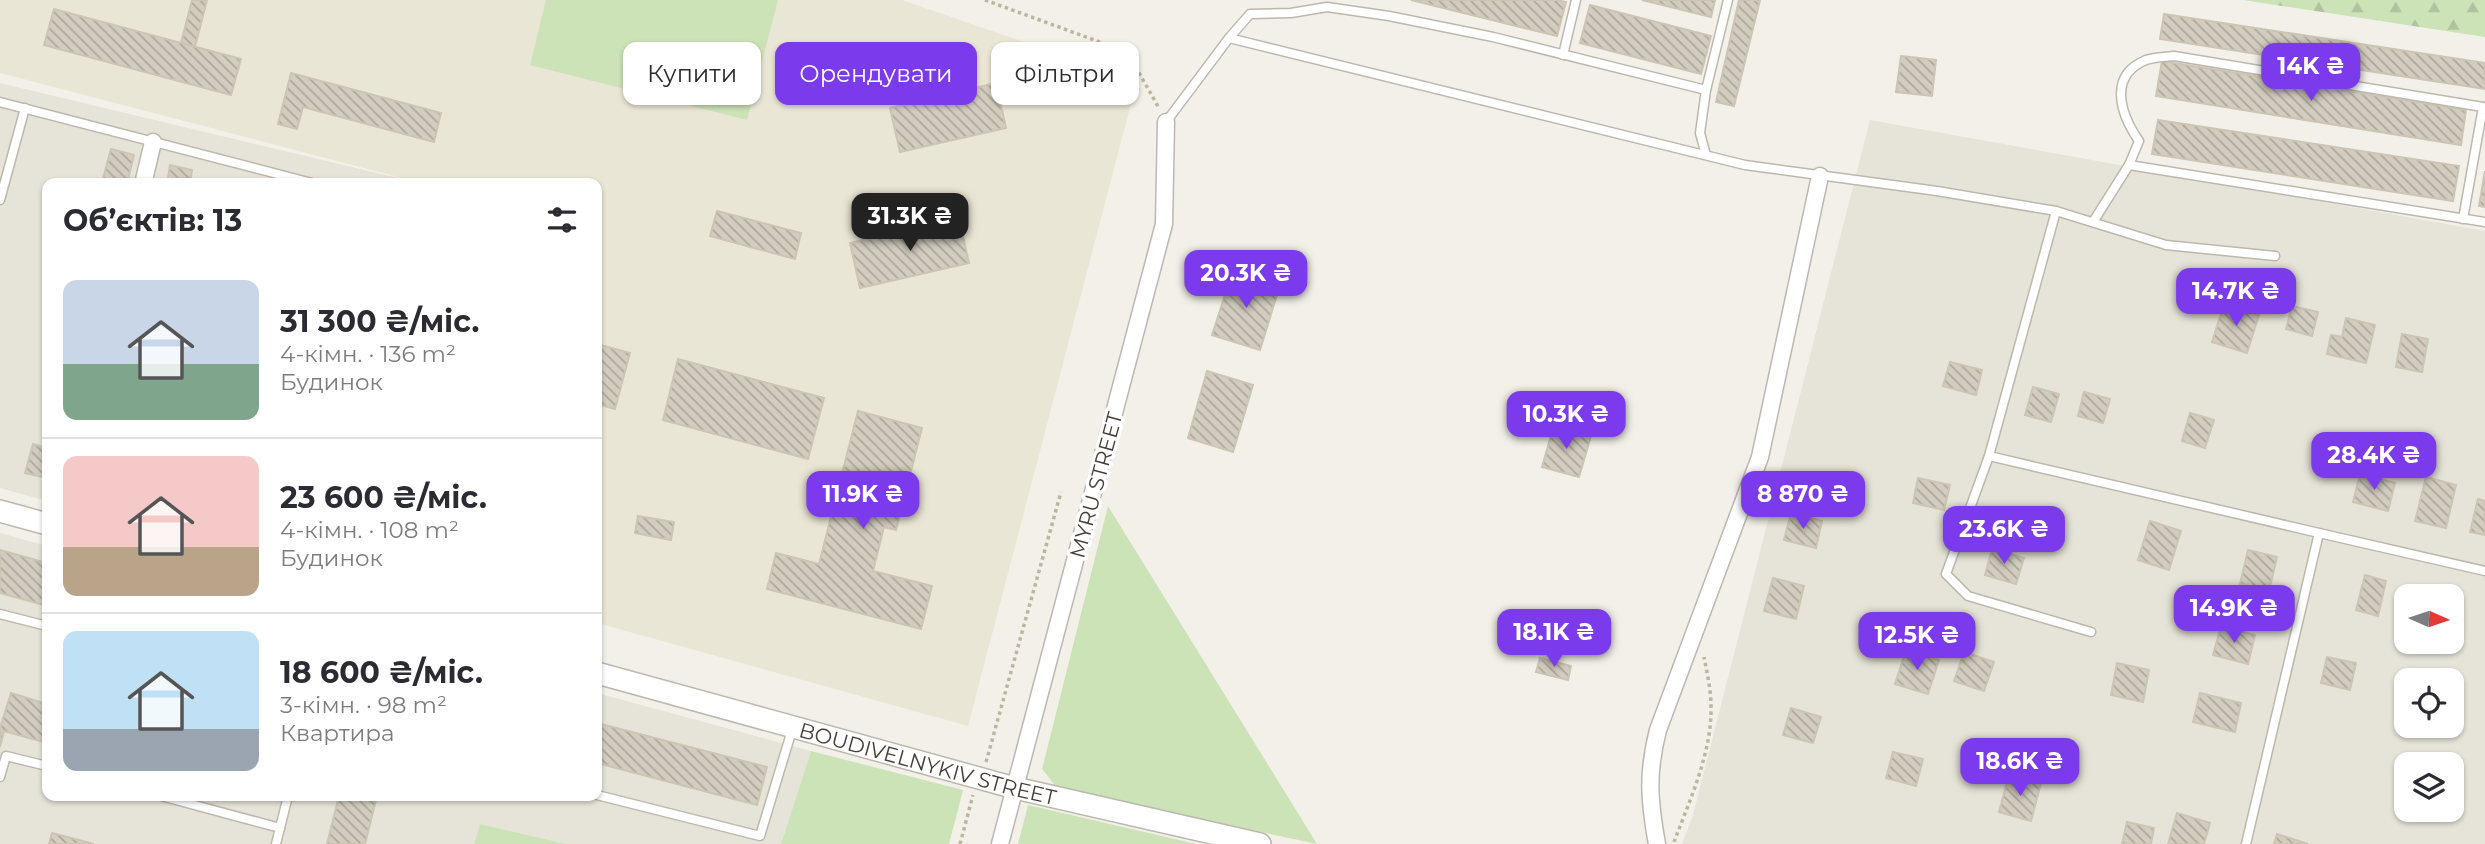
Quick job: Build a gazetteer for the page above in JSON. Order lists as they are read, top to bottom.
{
  "streets": {
    "street": ["MYRU STREET", "BOUDIVELNYKIV STREET"]
  },
  "crossings": [
    ["MYRU STREET", "BOUDIVELNYKIV STREET"]
  ],
  "north": "right",
  "page": {
    "chip": ["Купити", "Орендувати", "Фільтри"],
    "price": [
      "14K ₴",
      "31.3K ₴",
      "20.3K ₴",
      "14.7K ₴",
      "10.3K ₴",
      "28.4K ₴",
      "11.9K ₴",
      "8 870 ₴",
      "23.6K ₴",
      "14.9K ₴",
      "18.1K ₴",
      "12.5K ₴",
      "18.6K ₴"
    ],
    "heading": "Об’єктів: 13",
    "list": [
      {
        "name": "31 300 ₴/міс.",
        "note": "4-кімн. · 136 m² · Будинок"
      },
      {
        "name": "23 600 ₴/міс.",
        "note": "4-кімн. · 108 m² · Будинок"
      },
      {
        "name": "18 600 ₴/міс.",
        "note": "3-кімн. · 98 m² · Квартира"
      }
    ]
  }
}
